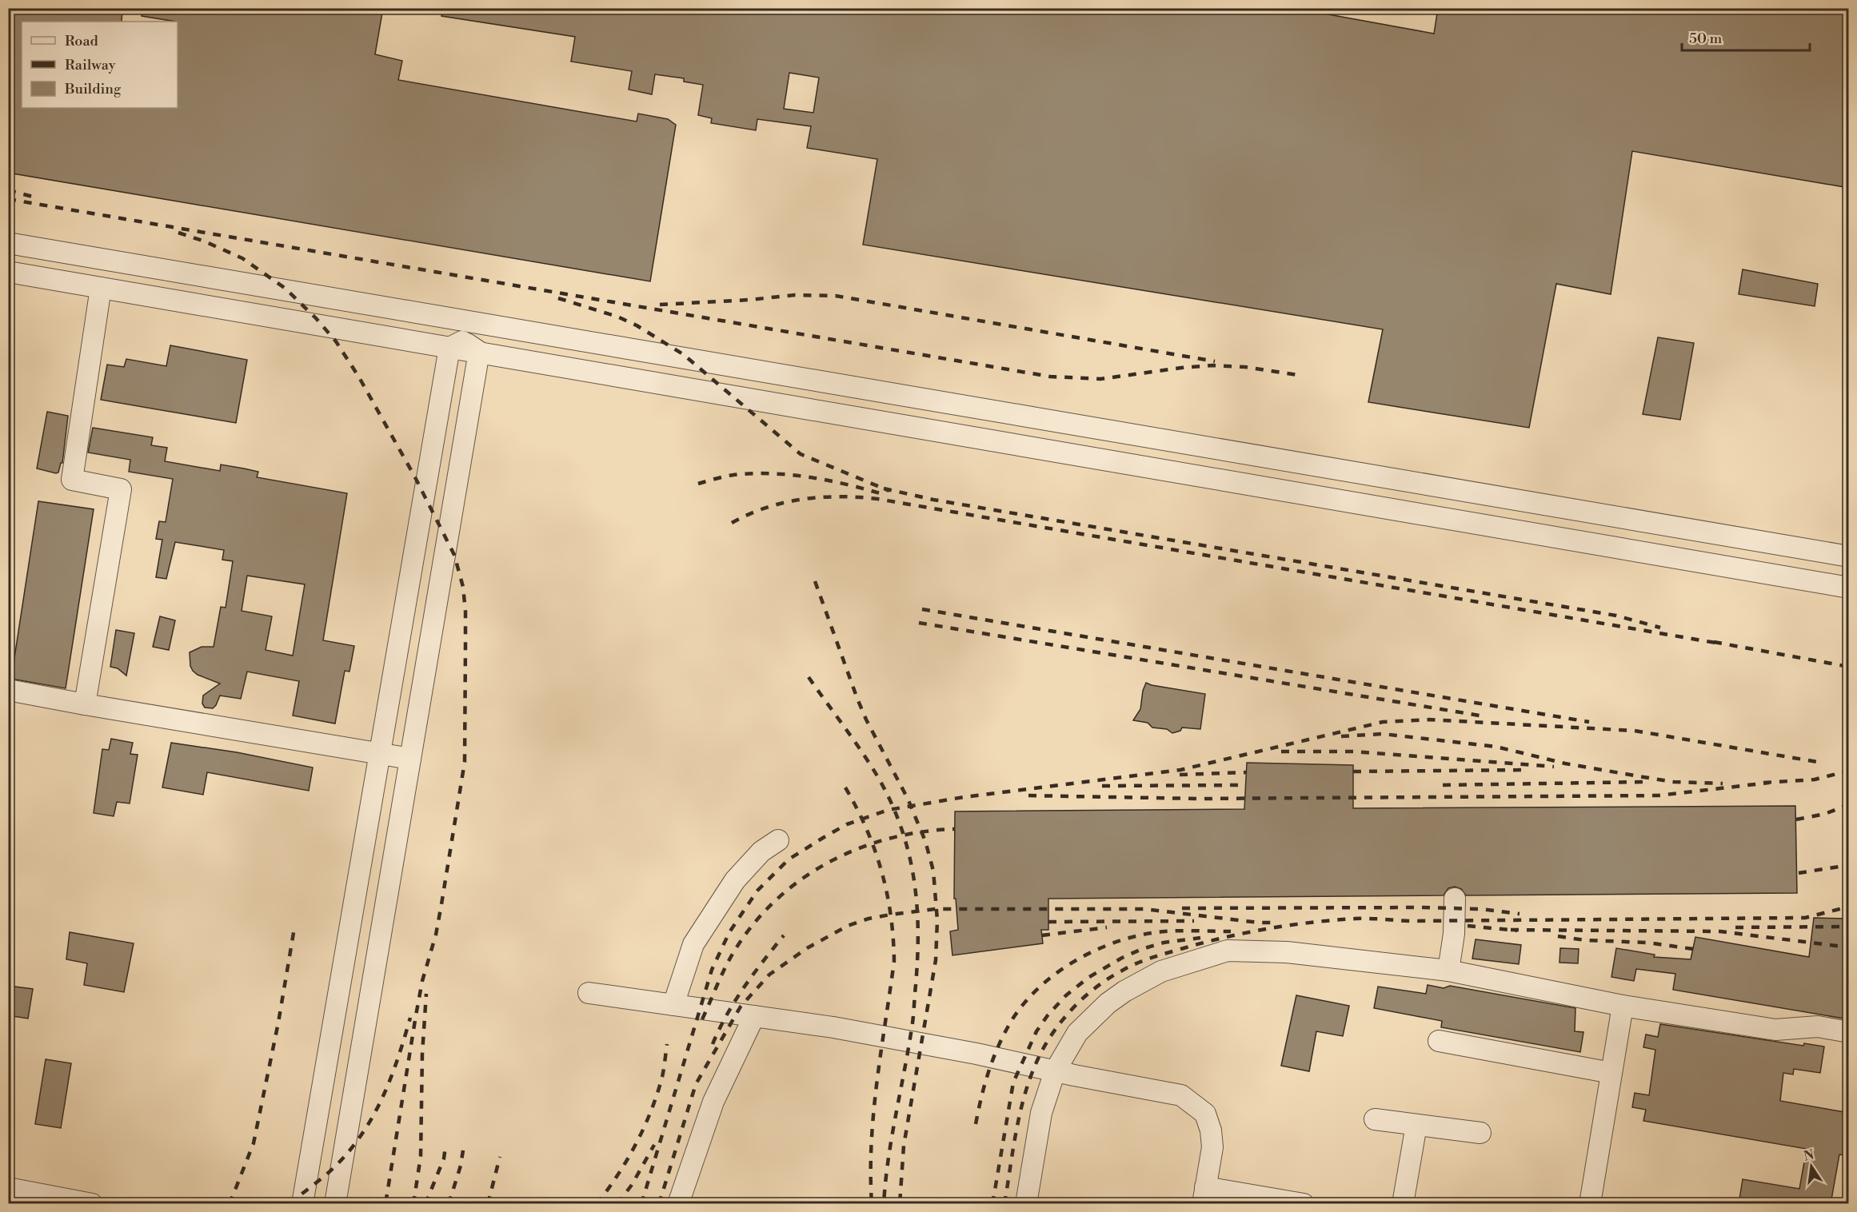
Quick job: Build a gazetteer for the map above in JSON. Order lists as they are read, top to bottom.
{
  "legend": ["Road", "Railway", "Building"],
  "scale_bar": "50 m",
  "north": "top"
}
